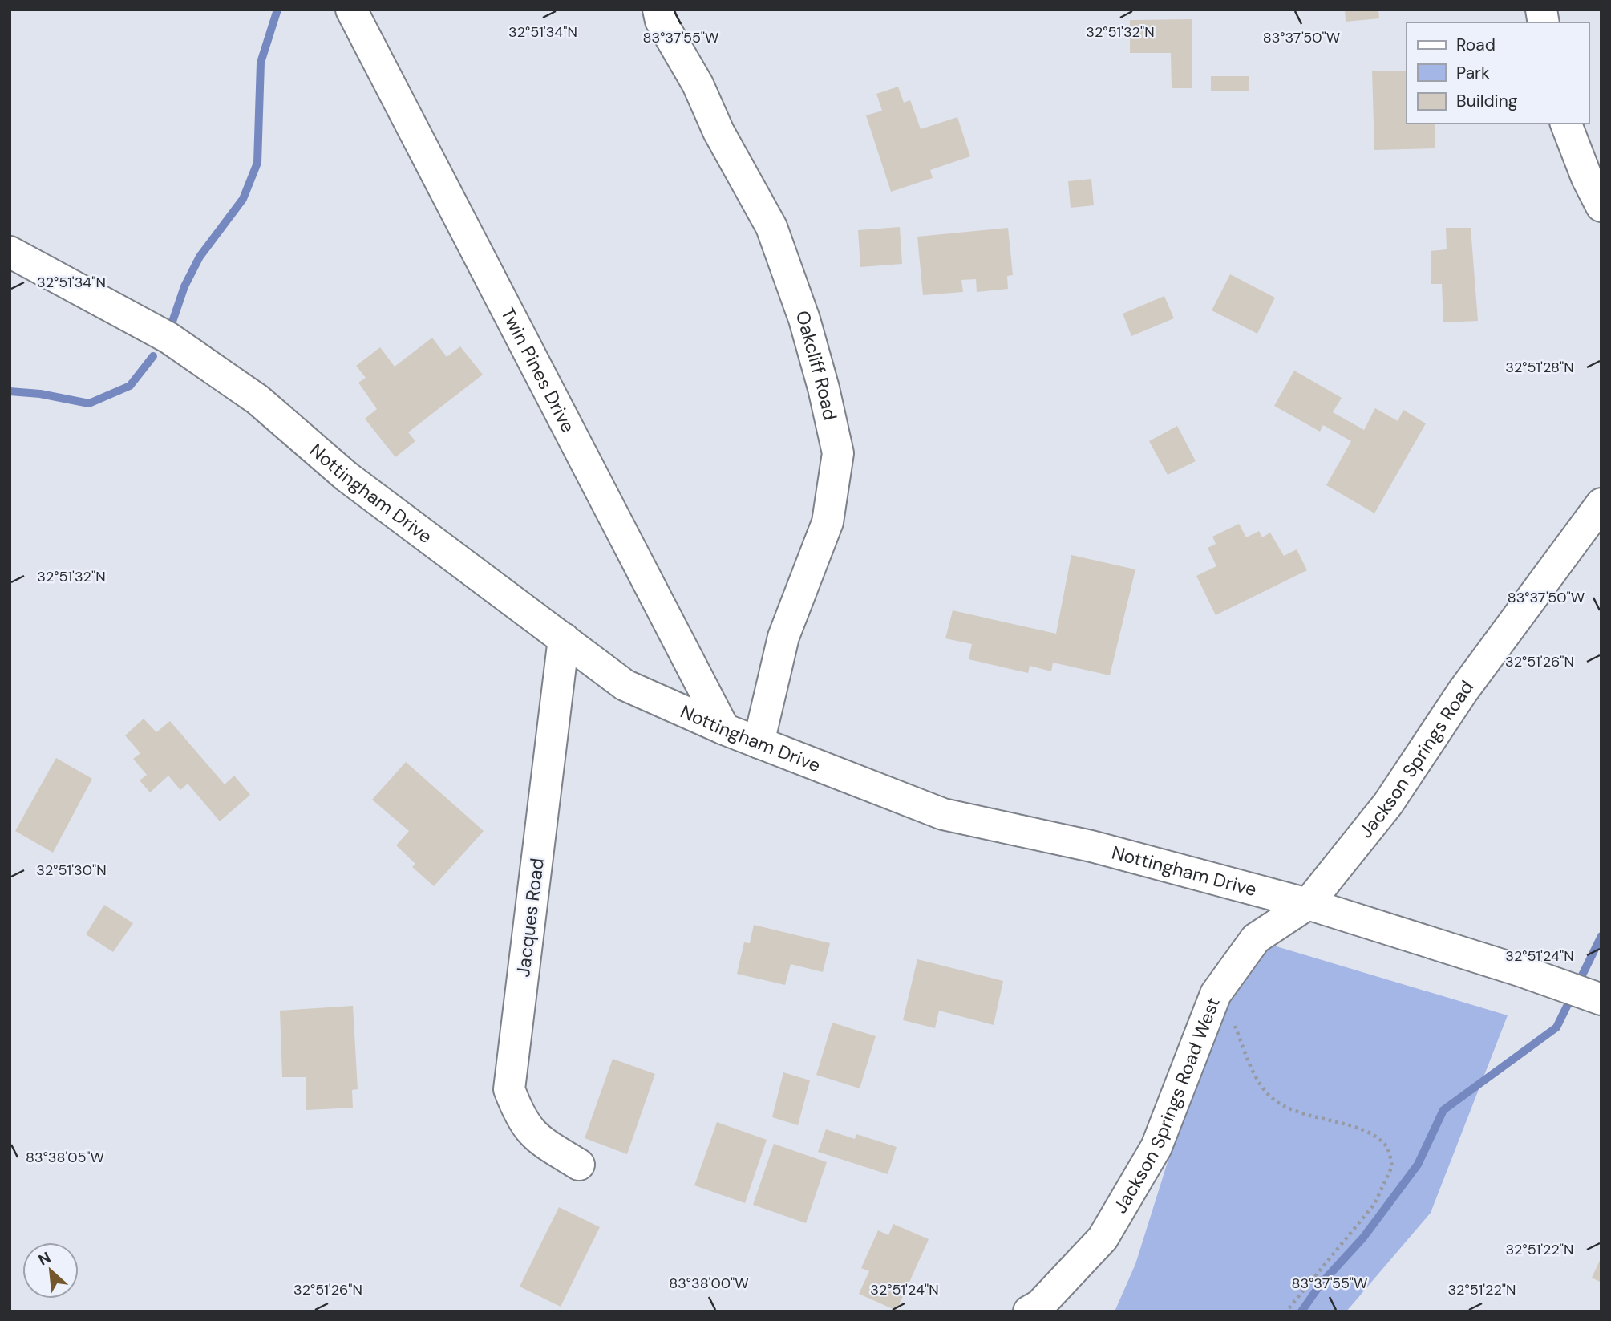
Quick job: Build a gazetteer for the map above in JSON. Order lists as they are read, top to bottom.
{
  "streets": {
    "street": [
      "Oakcliff Road",
      "Twin Pines Drive",
      "Nottingham Drive",
      "Jackson Springs Road",
      "Jacques Road",
      "Jackson Springs Road West"
    ]
  },
  "crossings": [
    ["Oakcliff Road", "Nottingham Drive"],
    ["Twin Pines Drive", "Nottingham Drive"],
    ["Nottingham Drive", "Jackson Springs Road"],
    ["Nottingham Drive", "Jacques Road"],
    ["Nottingham Drive", "Jackson Springs Road West"],
    ["Jackson Springs Road", "Jackson Springs Road West"]
  ],
  "legend": ["Road", "Park", "Building"],
  "north": "top left",
  "coordinates": [
    "32°51'34\"N",
    "32°51'32\"N",
    "83°37'55\"W",
    "83°37'50\"W",
    "32°51'28\"N",
    "32°51'26\"N",
    "32°51'30\"N",
    "32°51'24\"N",
    "83°38'05\"W",
    "32°51'22\"N",
    "83°38'00\"W"
  ]
}
